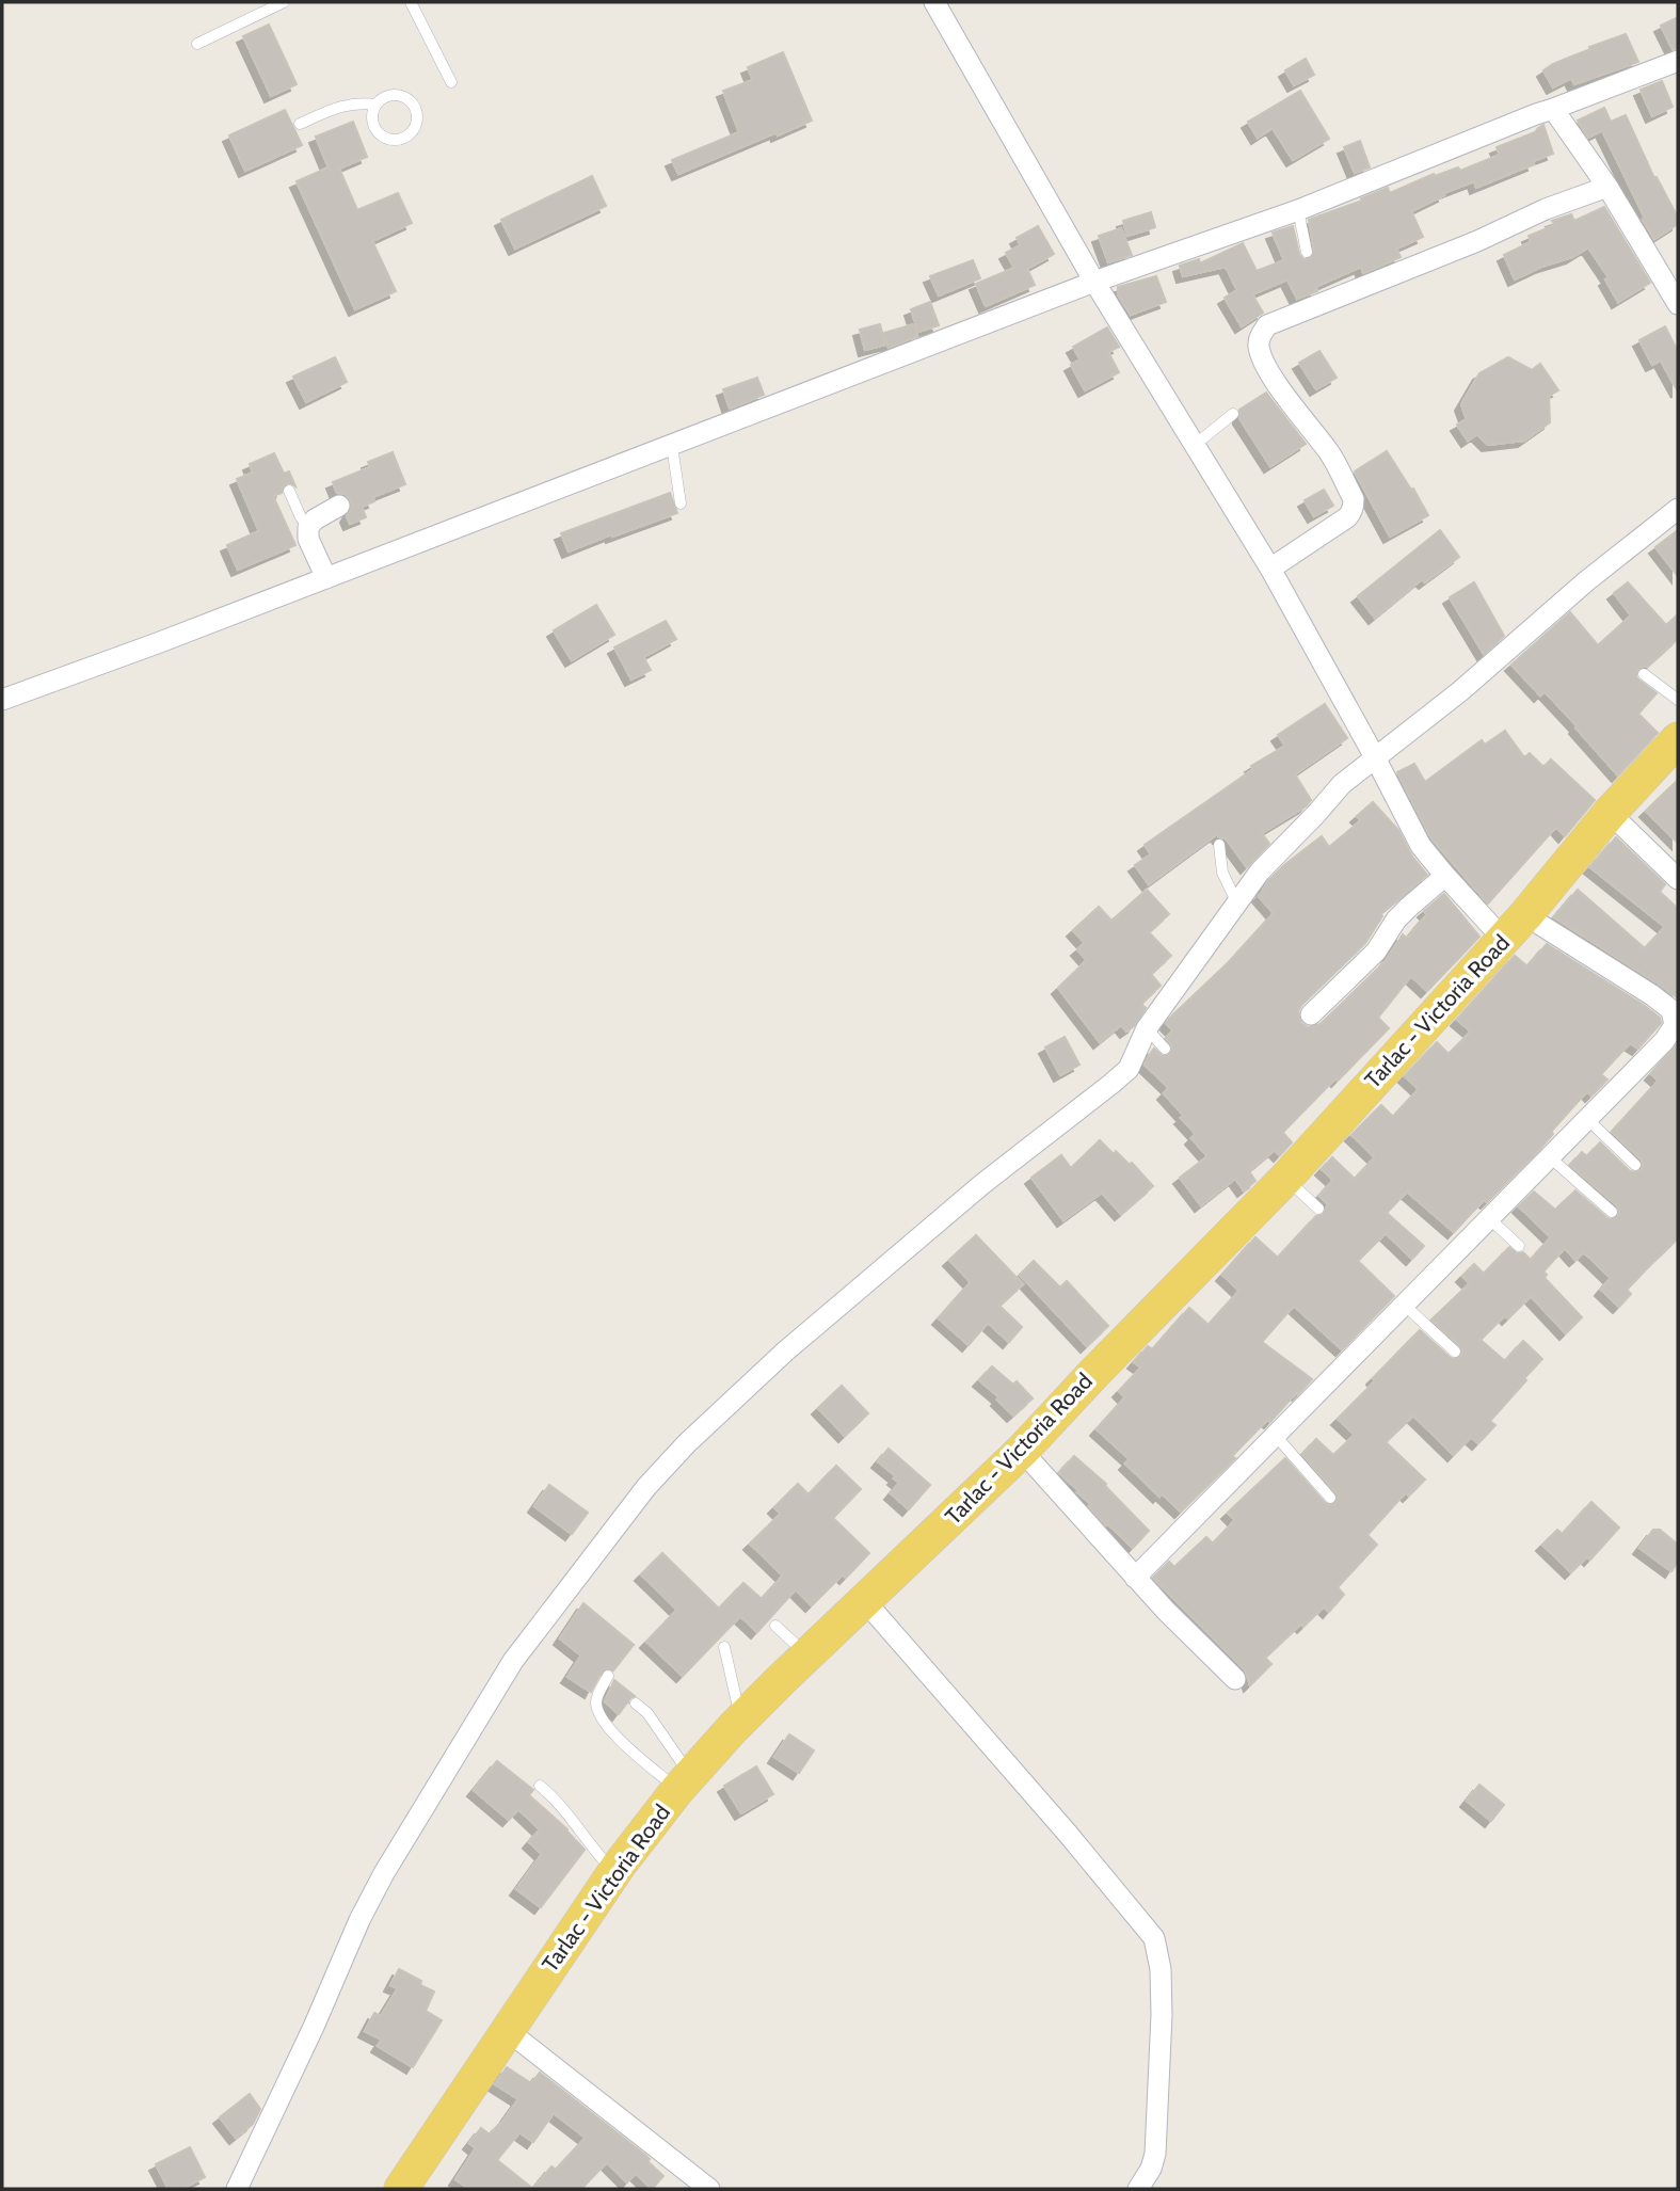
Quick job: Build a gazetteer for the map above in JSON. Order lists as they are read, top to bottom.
{
  "streets": {
    "main road": ["Tarlac - Victoria Road"]
  }
}
